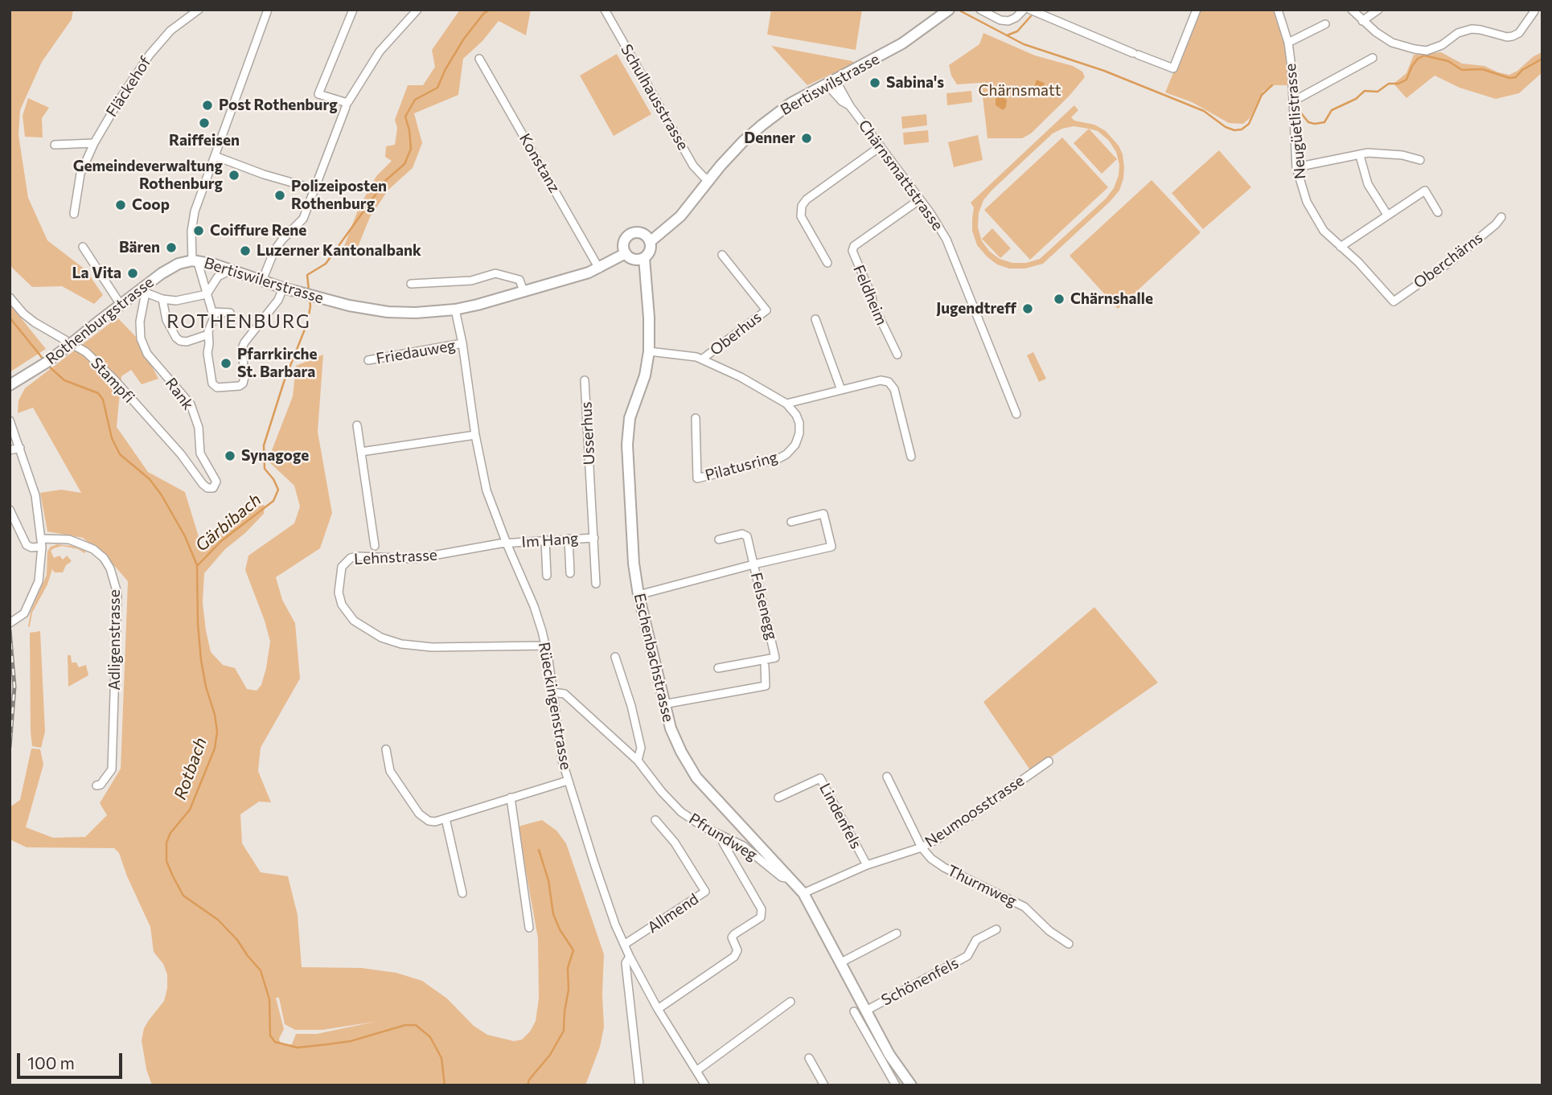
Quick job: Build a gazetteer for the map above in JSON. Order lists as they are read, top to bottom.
{
  "streets": {
    "main road": [
      "Bertiswilstrasse",
      "Bertiswilerstrasse",
      "Rothenburgstrasse",
      "Eschenbachstrasse"
    ],
    "street": [
      "Fläckehof",
      "Schulhausstrasse",
      "Neugüetlistrasse",
      "Konstanz",
      "Chärnsmattstrasse",
      "Oberchärns",
      "Feldheim",
      "Oberhus",
      "Friedauweg",
      "Stampfi",
      "Rank",
      "Usserhus",
      "Pilatusring",
      "Im Hang",
      "Lehnstrasse",
      "Felsenegg",
      "Adligenstrasse",
      "Rüeckingenstrasse",
      "Neumoosstrasse",
      "Lindenfels",
      "Pfrundweg",
      "Thurmweg",
      "Allmend",
      "Schönenfels"
    ]
  },
  "crossings": [
    ["Bertiswilstrasse", "Schulhausstrasse"],
    ["Bertiswilstrasse", "Chärnsmattstrasse"],
    ["Bertiswilstrasse", "Eschenbachstrasse"],
    ["Neugüetlistrasse", "Oberchärns"],
    ["Chärnsmattstrasse", "Feldheim"],
    ["Bertiswilerstrasse", "Rothenburgstrasse"],
    ["Bertiswilerstrasse", "Rüeckingenstrasse"],
    ["Rothenburgstrasse", "Rank"],
    ["Friedauweg", "Rüeckingenstrasse"],
    ["Stampfi", "Rank"],
    ["Usserhus", "Im Hang"],
    ["Im Hang", "Lehnstrasse"],
    ["Im Hang", "Rüeckingenstrasse"],
    ["Lehnstrasse", "Rüeckingenstrasse"],
    ["Felsenegg", "Eschenbachstrasse"],
    ["Eschenbachstrasse", "Neumoosstrasse"],
    ["Eschenbachstrasse", "Pfrundweg"],
    ["Eschenbachstrasse", "Schönenfels"],
    ["Rüeckingenstrasse", "Pfrundweg"],
    ["Rüeckingenstrasse", "Allmend"],
    ["Neumoosstrasse", "Lindenfels"],
    ["Neumoosstrasse", "Thurmweg"]
  ],
  "districts": ["ROTHENBURG"],
  "water": ["Gärbibach", "Rotbach"],
  "parks": ["Chärnsmatt"],
  "places": [
    "Sabina's",
    "Post Rothenburg",
    "Raiffeisen",
    "Denner",
    "Gemeindeverwaltung Rothenburg",
    "Polizeiposten Rothenburg",
    "Coop",
    "Coiffure Rene",
    "Bären",
    "Luzerner Kantonalbank",
    "La Vita",
    "Chärnshalle",
    "Jugendtreff",
    "Pfarrkirche St. Barbara",
    "Synagoge"
  ],
  "scale_bar": "100 m"
}
